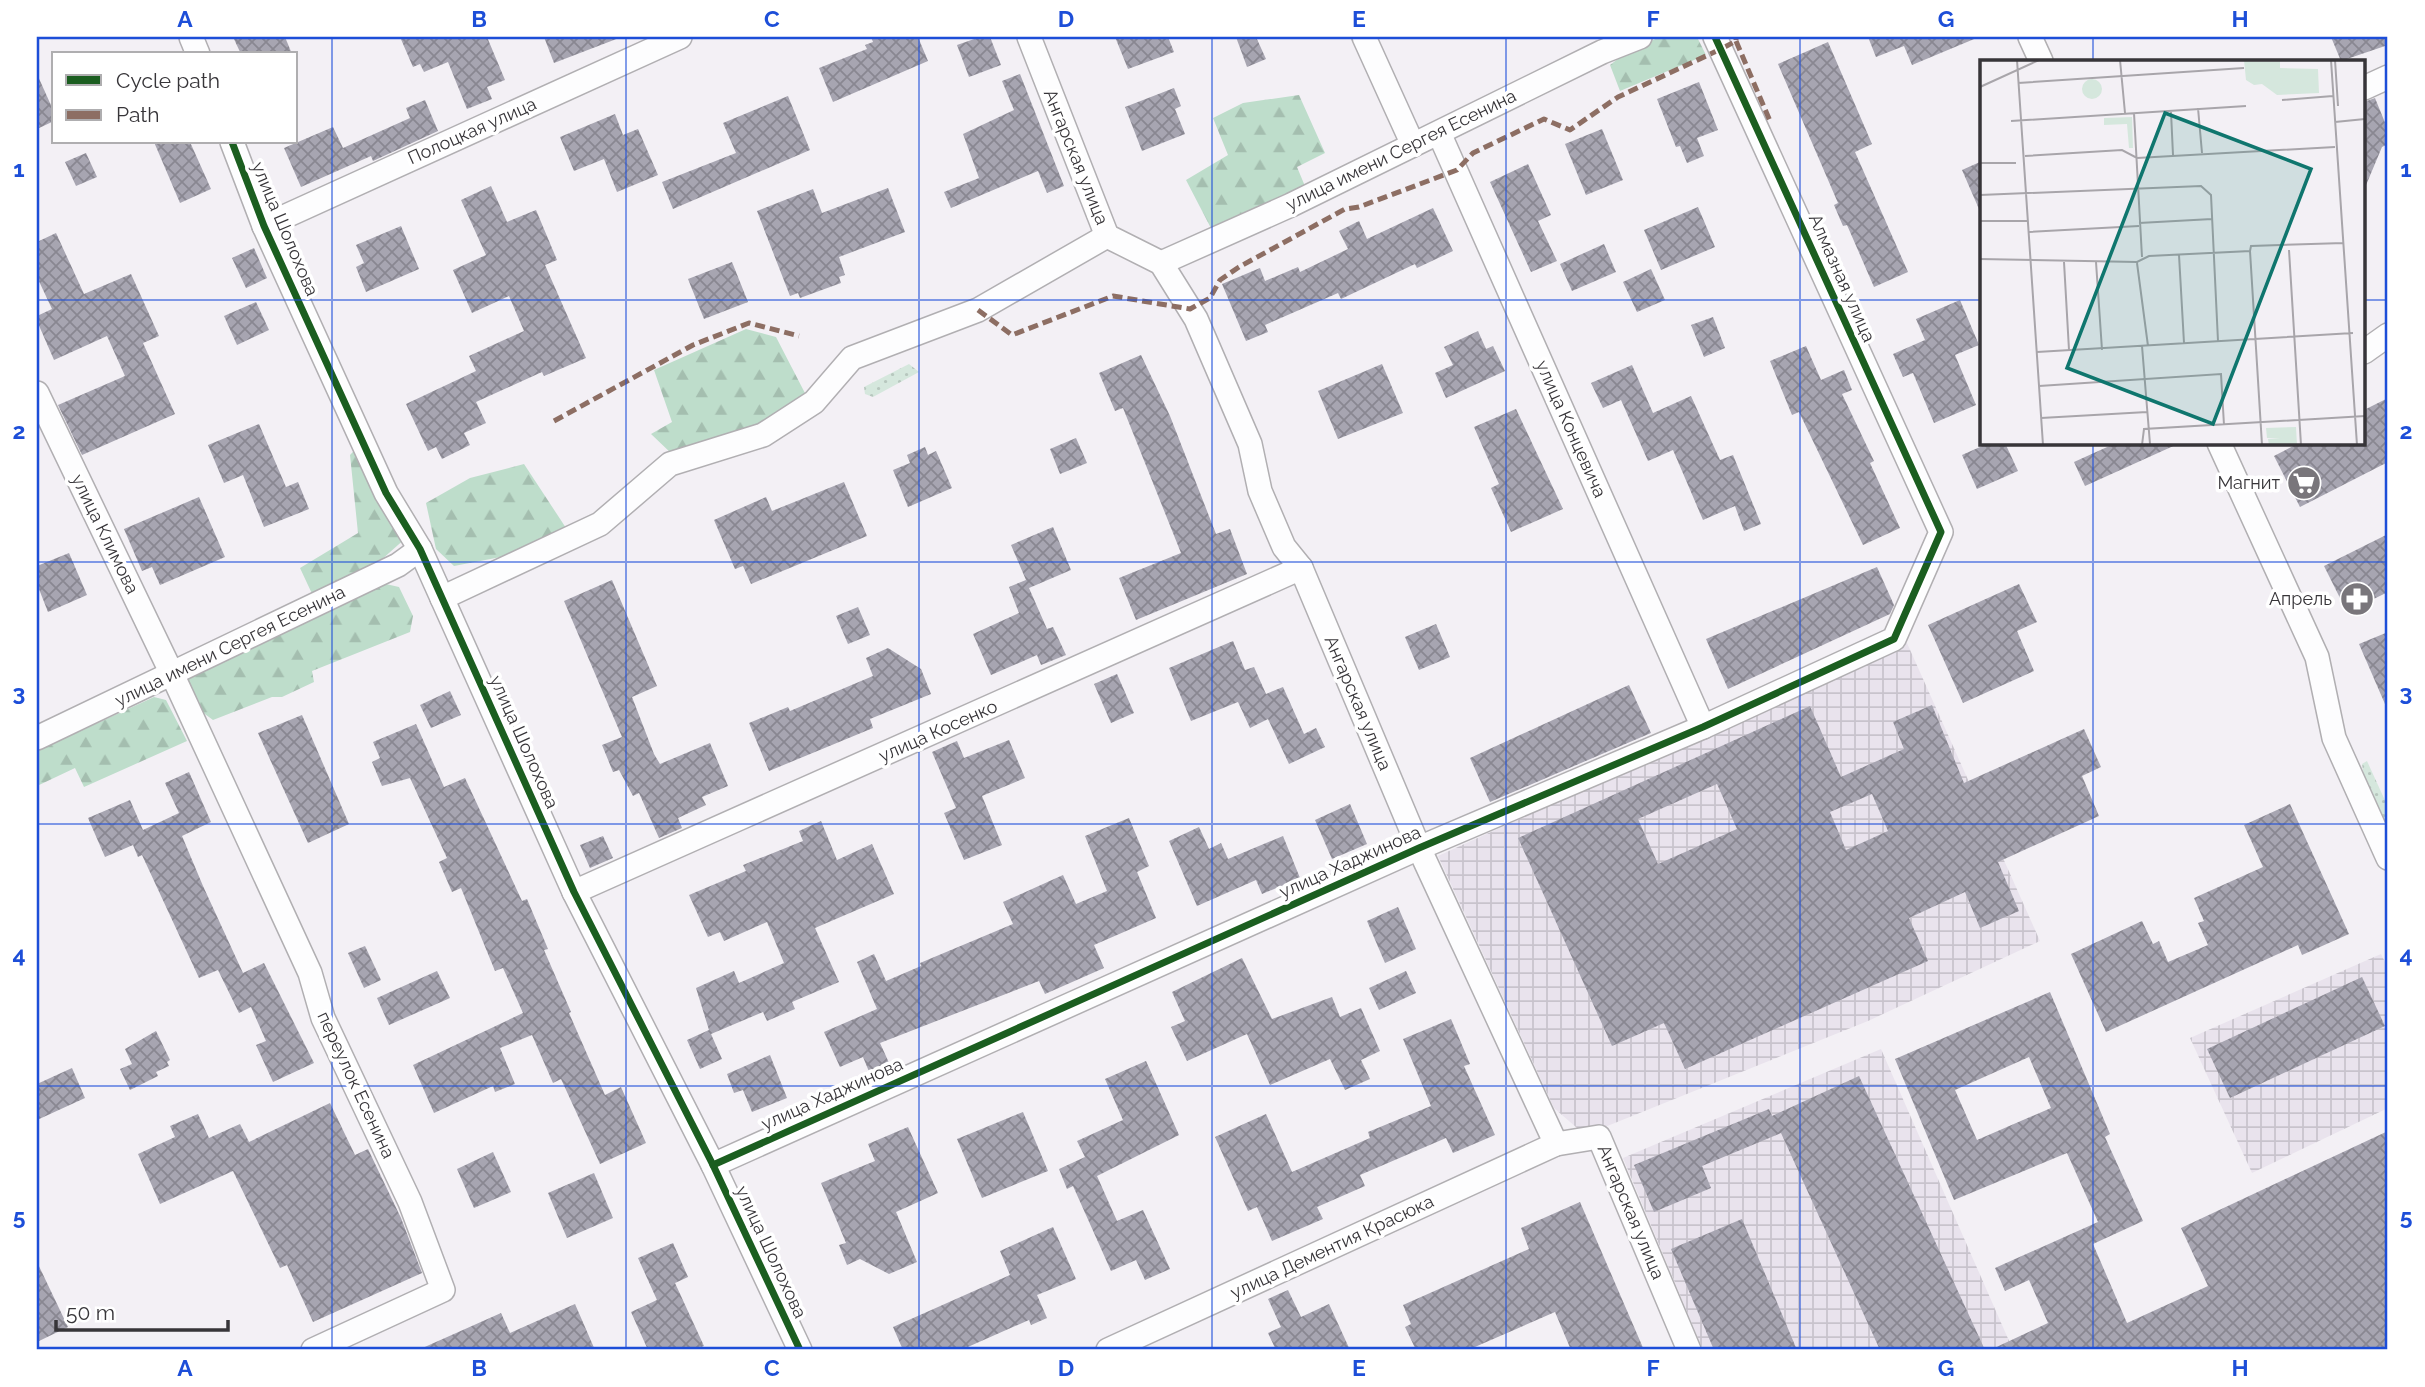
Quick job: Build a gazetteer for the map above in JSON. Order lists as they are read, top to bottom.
{
  "streets": {
    "street": [
      "Полоцкая улица",
      "улица имени Сергея Есенина",
      "Ангарская улица",
      "улица Шолохова",
      "Алмазная улица",
      "улица Концевича",
      "улица Климова",
      "улица Косенко",
      "улица Хаджинова",
      "переулок Есенина",
      "улица Дементия Красюка"
    ]
  },
  "crossings": [
    ["Полоцкая улица", "улица Шолохова"],
    ["улица имени Сергея Есенина", "Ангарская улица"],
    ["улица имени Сергея Есенина", "улица Шолохова"],
    ["улица имени Сергея Есенина", "улица Концевича"],
    ["улица имени Сергея Есенина", "улица Климова"],
    ["улица имени Сергея Есенина", "переулок Есенина"],
    ["Ангарская улица", "улица Косенко"],
    ["Ангарская улица", "улица Хаджинова"],
    ["Ангарская улица", "улица Дементия Красюка"],
    ["улица Шолохова", "улица Косенко"],
    ["улица Шолохова", "улица Хаджинова"],
    ["Алмазная улица", "улица Хаджинова"],
    ["улица Концевича", "улица Хаджинова"],
    ["улица Климова", "переулок Есенина"]
  ],
  "places": {
    "supermarket": ["Магнит"],
    "pharmacy": ["Апрель"]
  },
  "legend": ["Cycle path", "Path"],
  "scale_bar": "50 m",
  "grid": {
    "columns": [
      "A",
      "B",
      "C",
      "D",
      "E",
      "F",
      "G",
      "H"
    ],
    "rows": [
      "1",
      "2",
      "3",
      "4",
      "5"
    ]
  }
}
